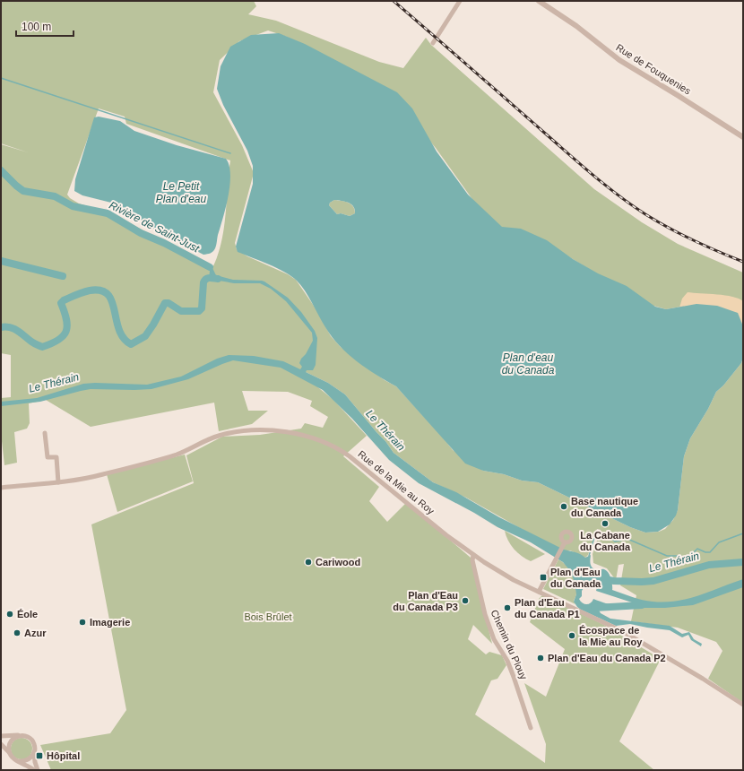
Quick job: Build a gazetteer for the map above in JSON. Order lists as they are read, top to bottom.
{
  "streets": {
    "street": ["Rue de Fouquenies", "Rue de la Mie au Roy", "Chemin du Plouy"]
  },
  "crossings": [
    ["Rue de la Mie au Roy", "Chemin du Plouy"]
  ],
  "water": [
    "Le Petit Plan d'eau",
    "Rivière de Saint-Just",
    "Plan d'eau du Canada",
    "Le Thérain"
  ],
  "parks": ["Bois Brûlet"],
  "places": {
    "other": [
      "Base nautique du Canada",
      "La Cabane du Canada",
      "Cariwood",
      "Plan d'Eau du Canada P3",
      "Plan d'Eau du Canada P1",
      "Éole",
      "Imagerie",
      "Azur",
      "Écospace de la Mie au Roy",
      "Plan d'Eau du Canada P2"
    ],
    "transit": ["Plan d'Eau du Canada", "Hôpital"]
  },
  "scale_bar": "100 m"
}
